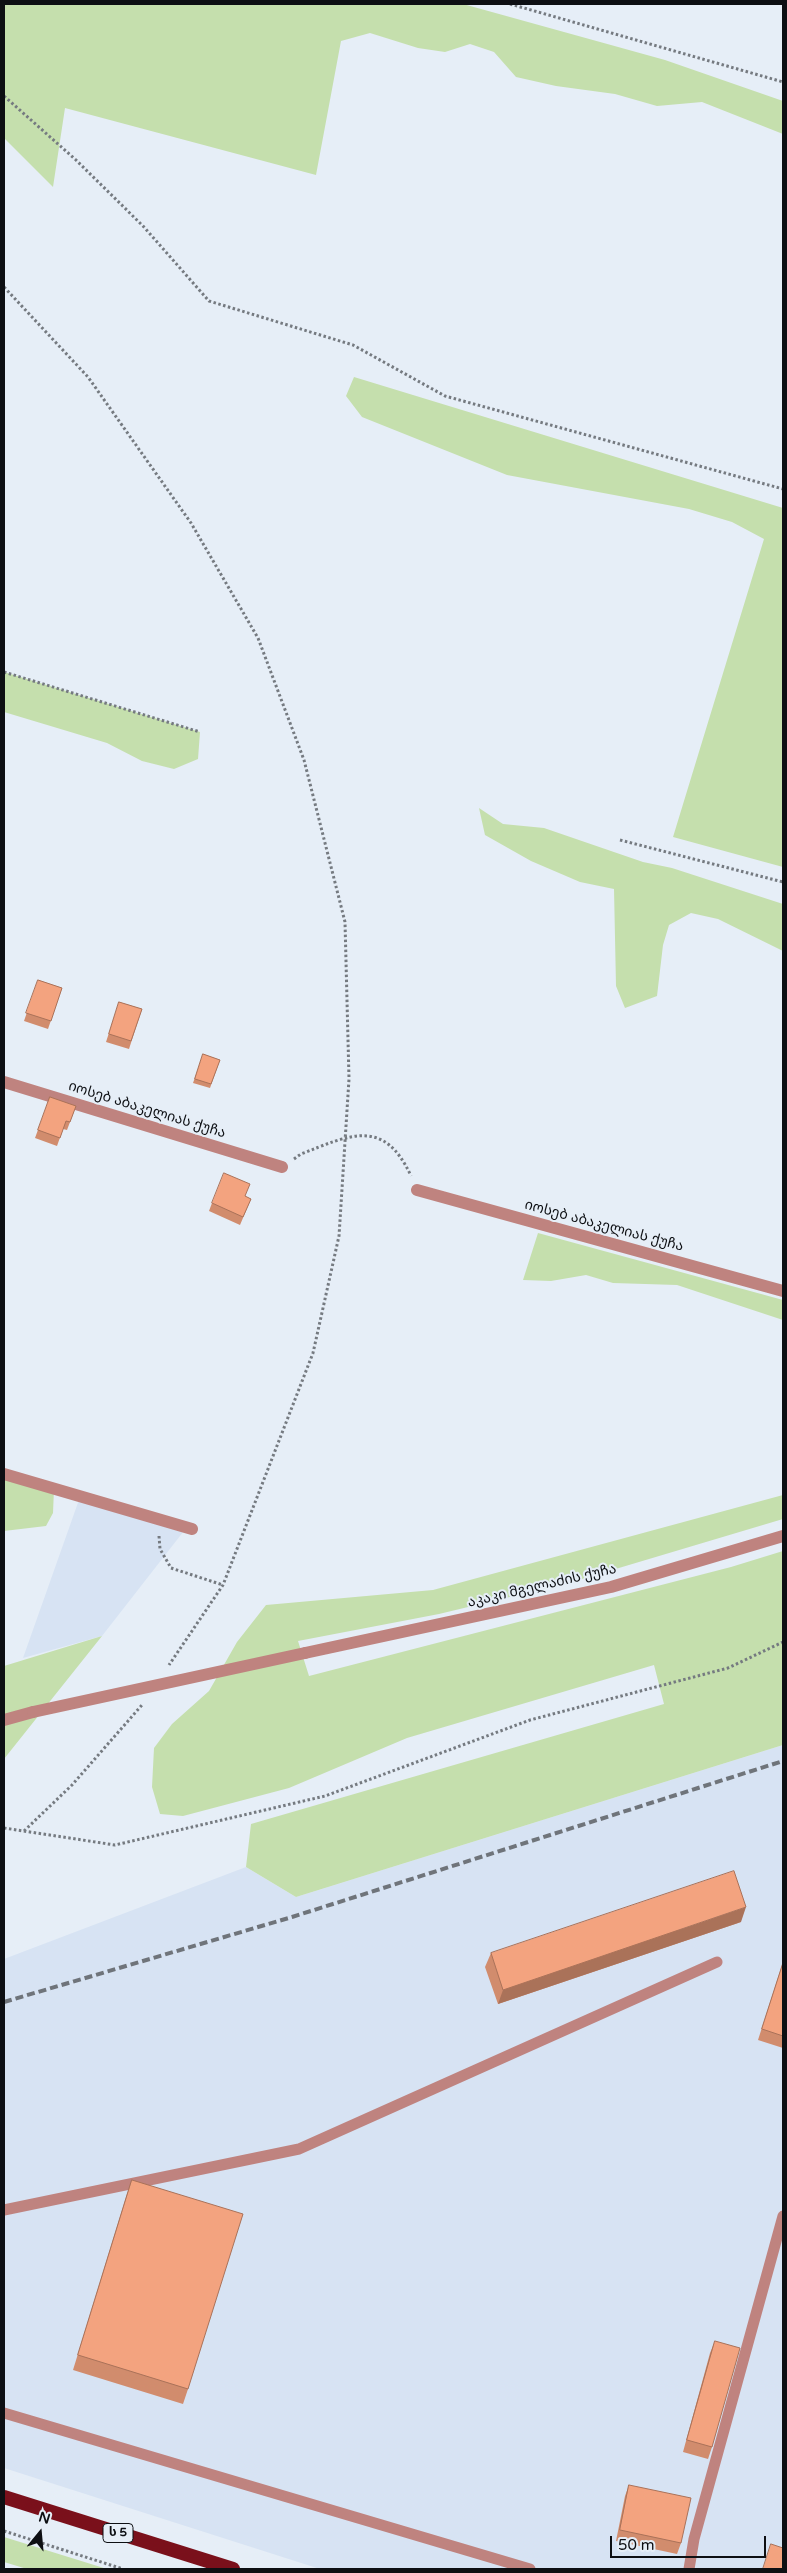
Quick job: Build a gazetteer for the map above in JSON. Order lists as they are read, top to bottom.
{
  "streets": {
    "highway": ["ს 5"],
    "street": ["იოსებ აბაკელიას ქუჩა", "აკაკი მგელაძის ქუჩა"]
  },
  "scale_bar": "50 m",
  "north": "top"
}
